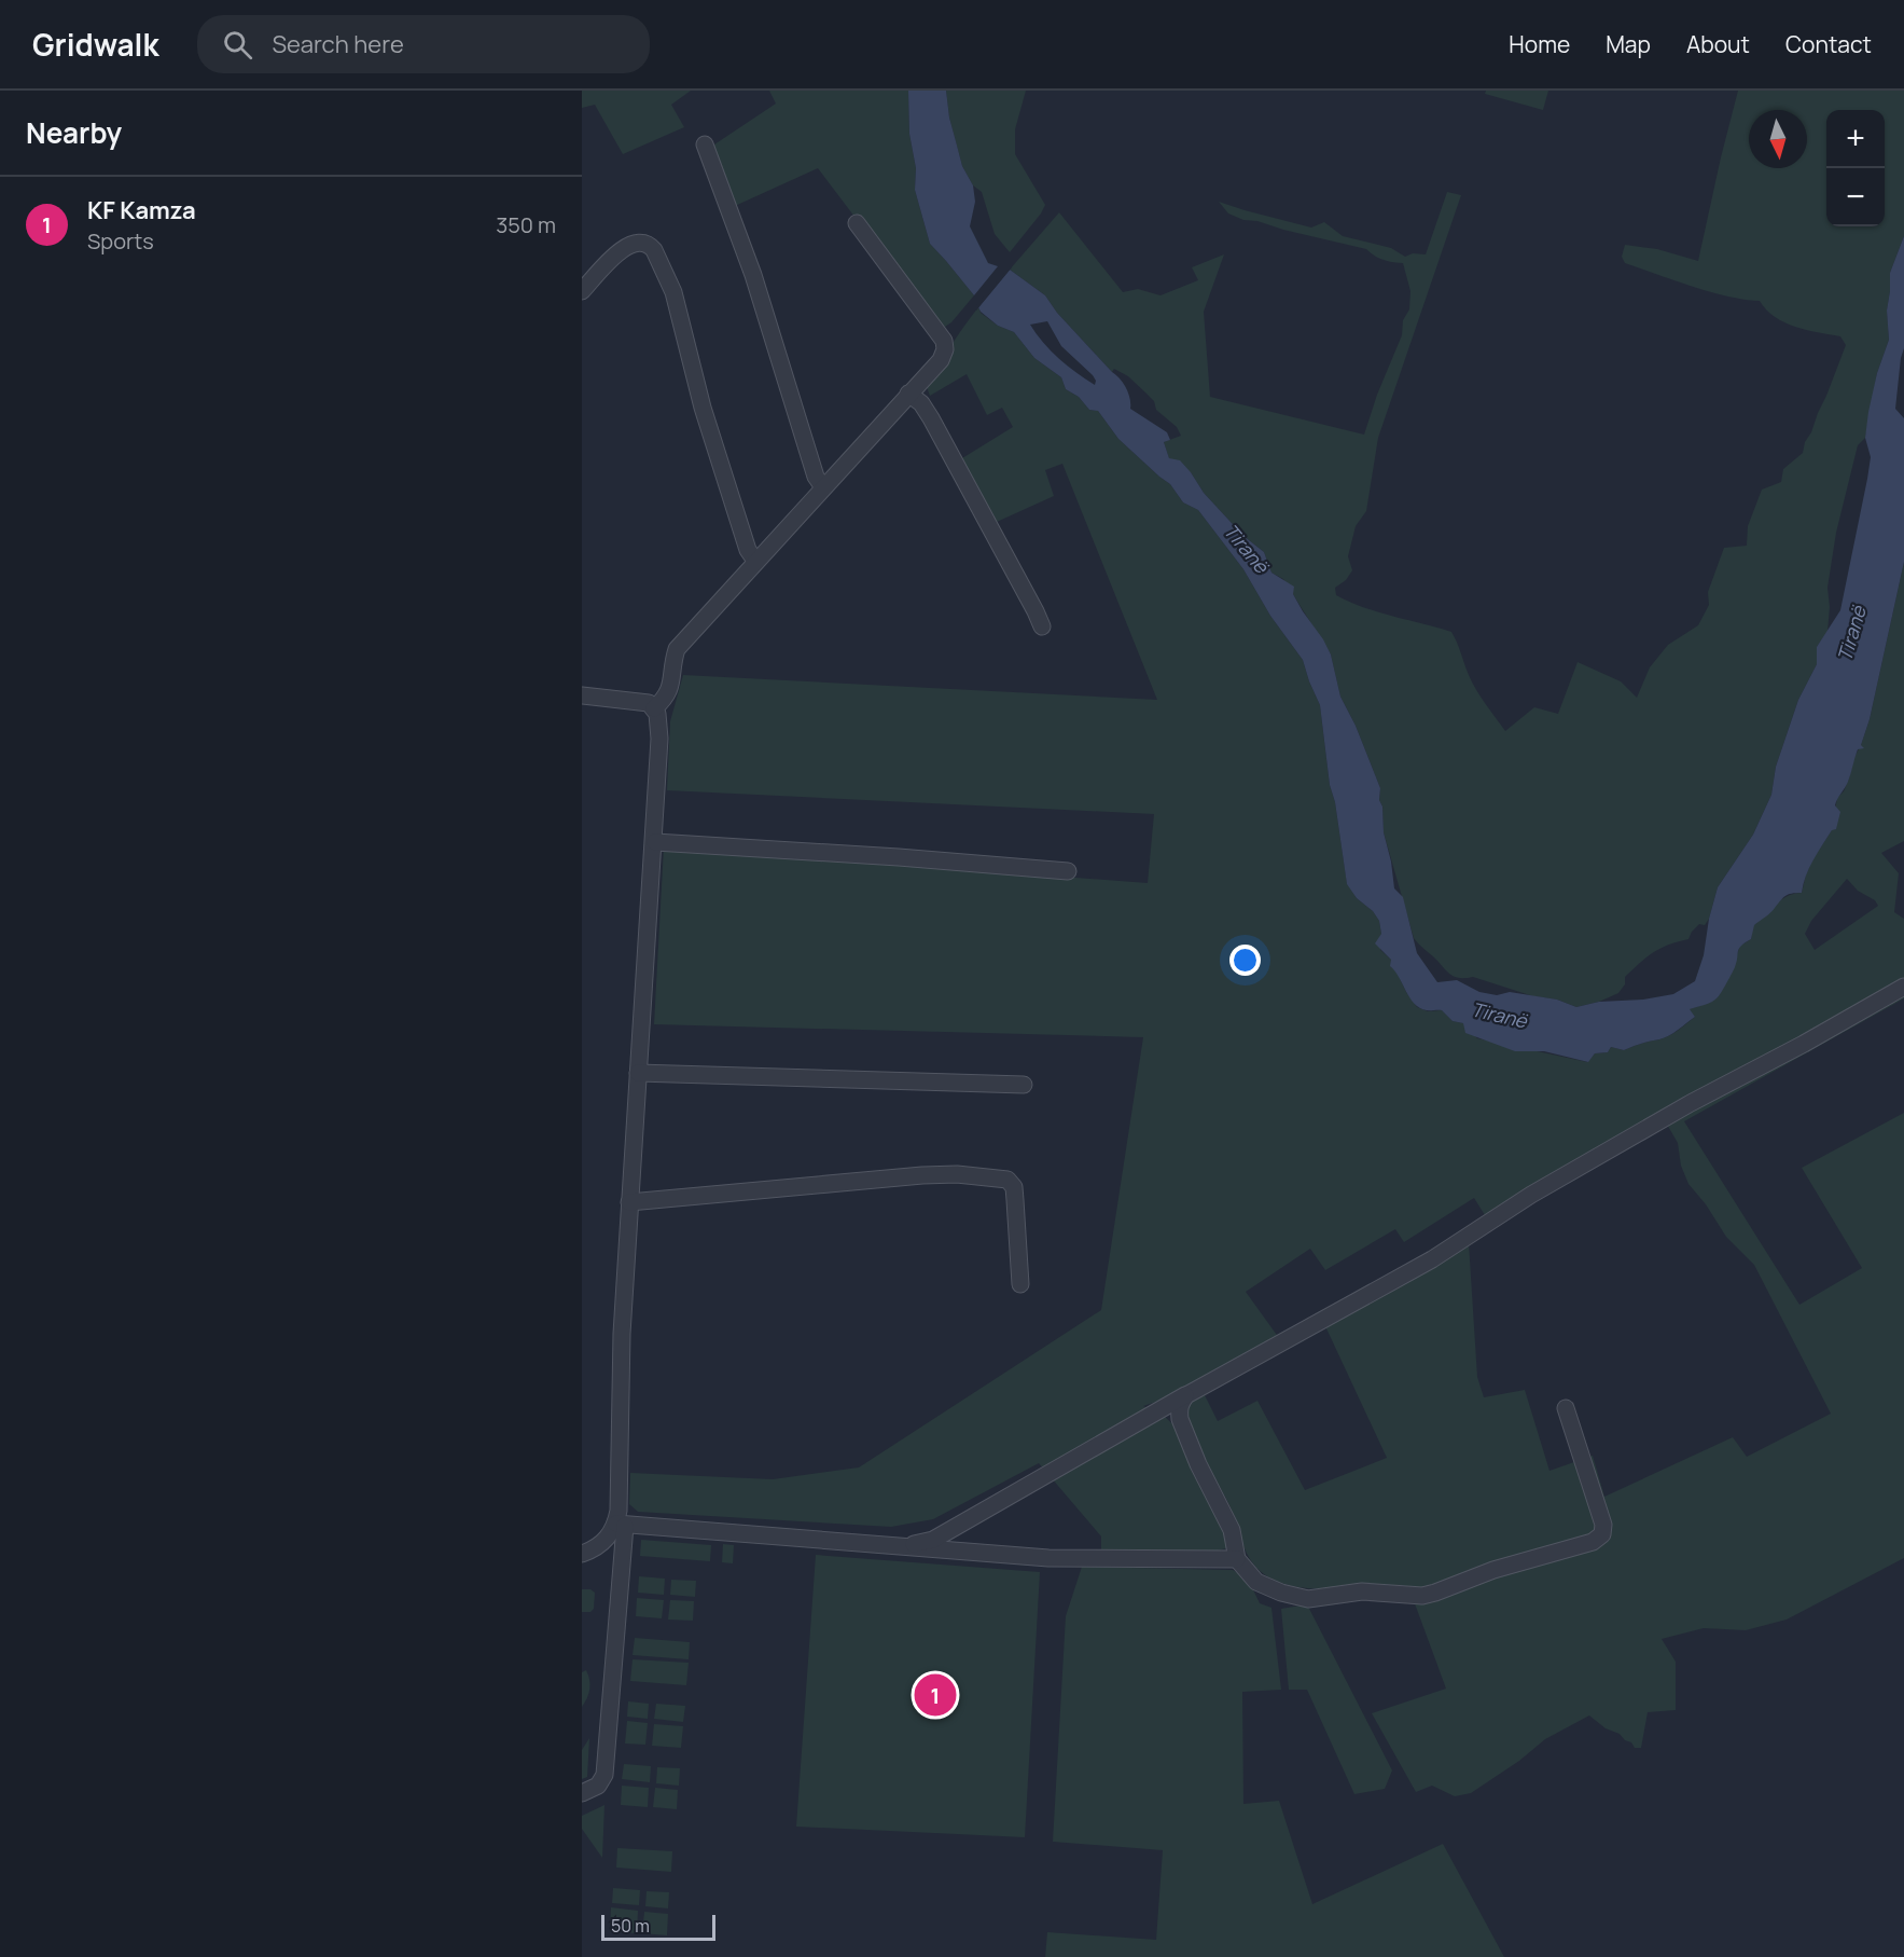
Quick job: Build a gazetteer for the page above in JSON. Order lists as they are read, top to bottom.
{
  "water": ["Tiranë"],
  "scale_bar": "50 m",
  "north": "bottom",
  "page": {
    "header": "Gridwalk",
    "search": "Search here",
    "nav": [
      "Home",
      "Map",
      "About",
      "Contact"
    ],
    "heading": "Nearby",
    "map_buttons": ["+", "−"],
    "list": [
      {
        "mark": "1",
        "name": "KF Kamza",
        "note": "Sports",
        "value": "350 m"
      }
    ],
    "pins": "1",
    "scale": "50 m"
  }
}
